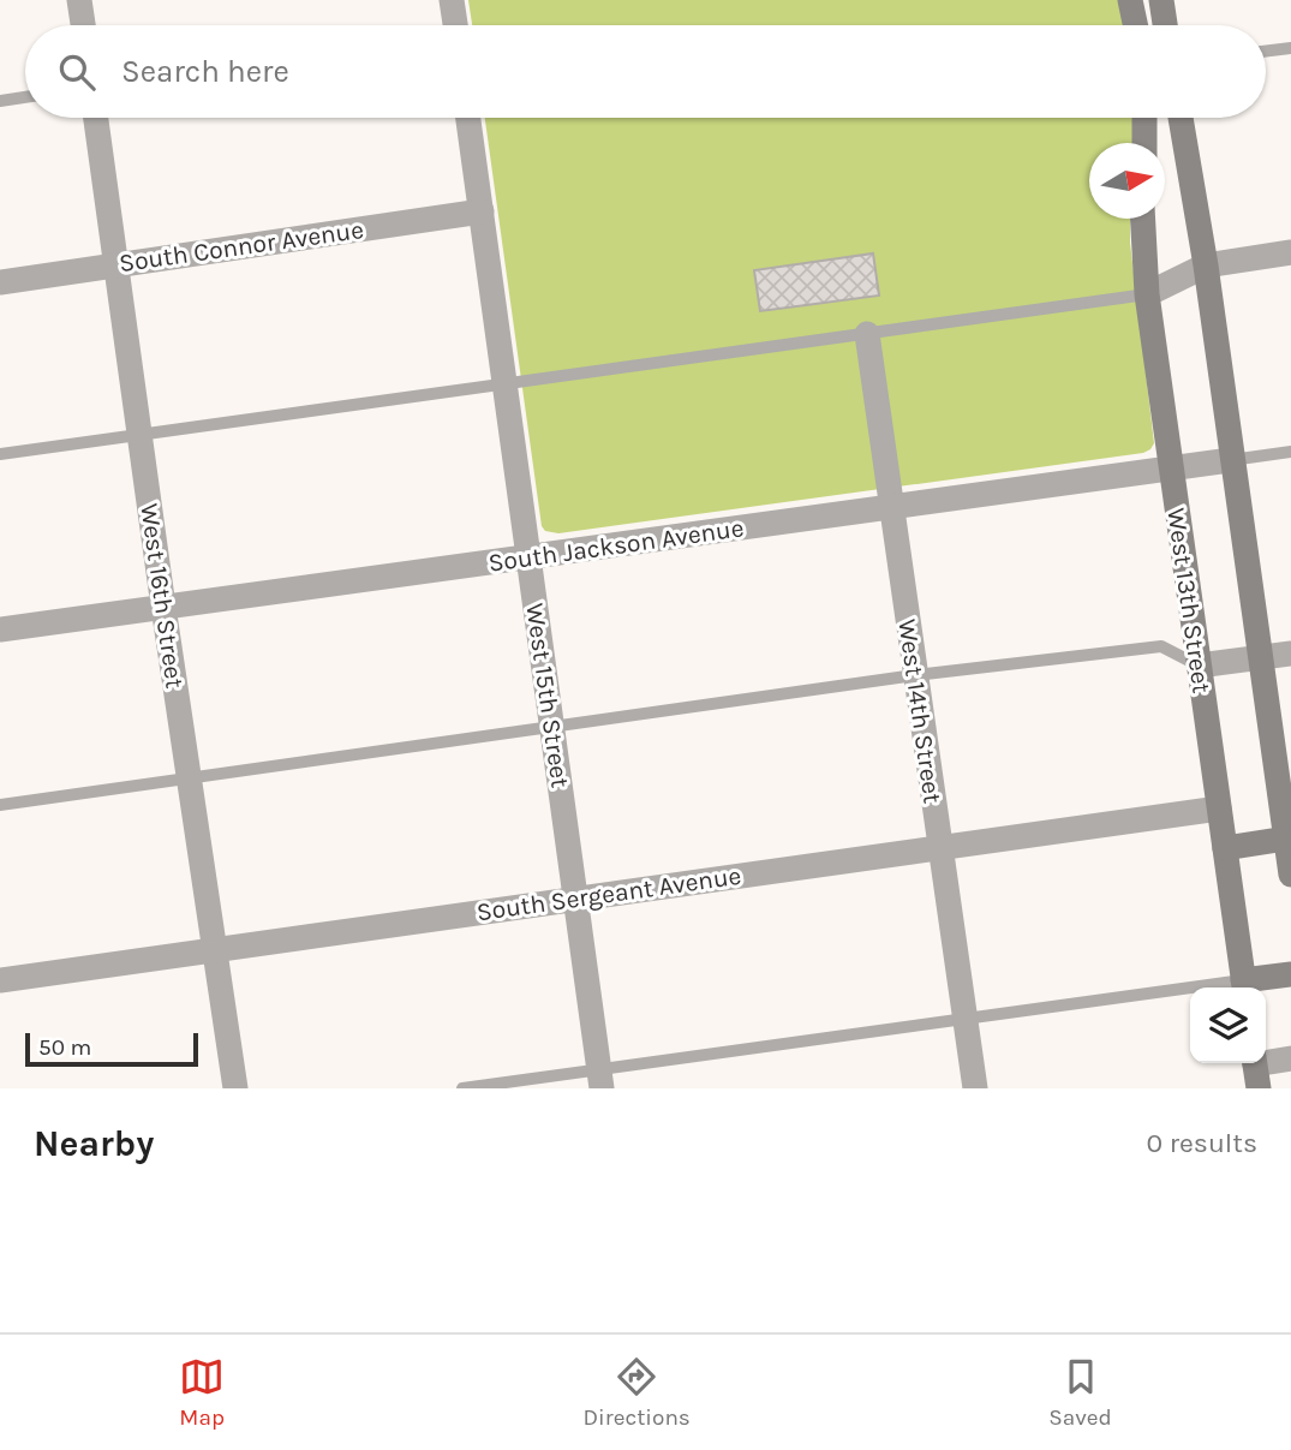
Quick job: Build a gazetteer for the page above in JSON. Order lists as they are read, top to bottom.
{
  "streets": {
    "street": [
      "South Connor Avenue",
      "South Jackson Avenue",
      "West 16th Street",
      "West 13th Street",
      "West 15th Street",
      "West 14th Street",
      "South Sergeant Avenue"
    ]
  },
  "crossings": [
    ["South Connor Avenue", "West 16th Street"],
    ["South Connor Avenue", "West 15th Street"],
    ["South Jackson Avenue", "West 16th Street"],
    ["South Jackson Avenue", "West 13th Street"],
    ["South Jackson Avenue", "West 15th Street"],
    ["South Jackson Avenue", "West 14th Street"],
    ["West 16th Street", "South Sergeant Avenue"],
    ["West 13th Street", "South Sergeant Avenue"],
    ["West 15th Street", "South Sergeant Avenue"],
    ["West 14th Street", "South Sergeant Avenue"]
  ],
  "scale_bar": "50 m",
  "north": "right",
  "page": {
    "search": "Search here",
    "scale": "50 m",
    "heading": ["Nearby", "0 results"],
    "nav": ["Map", "Directions", "Saved"]
  }
}
